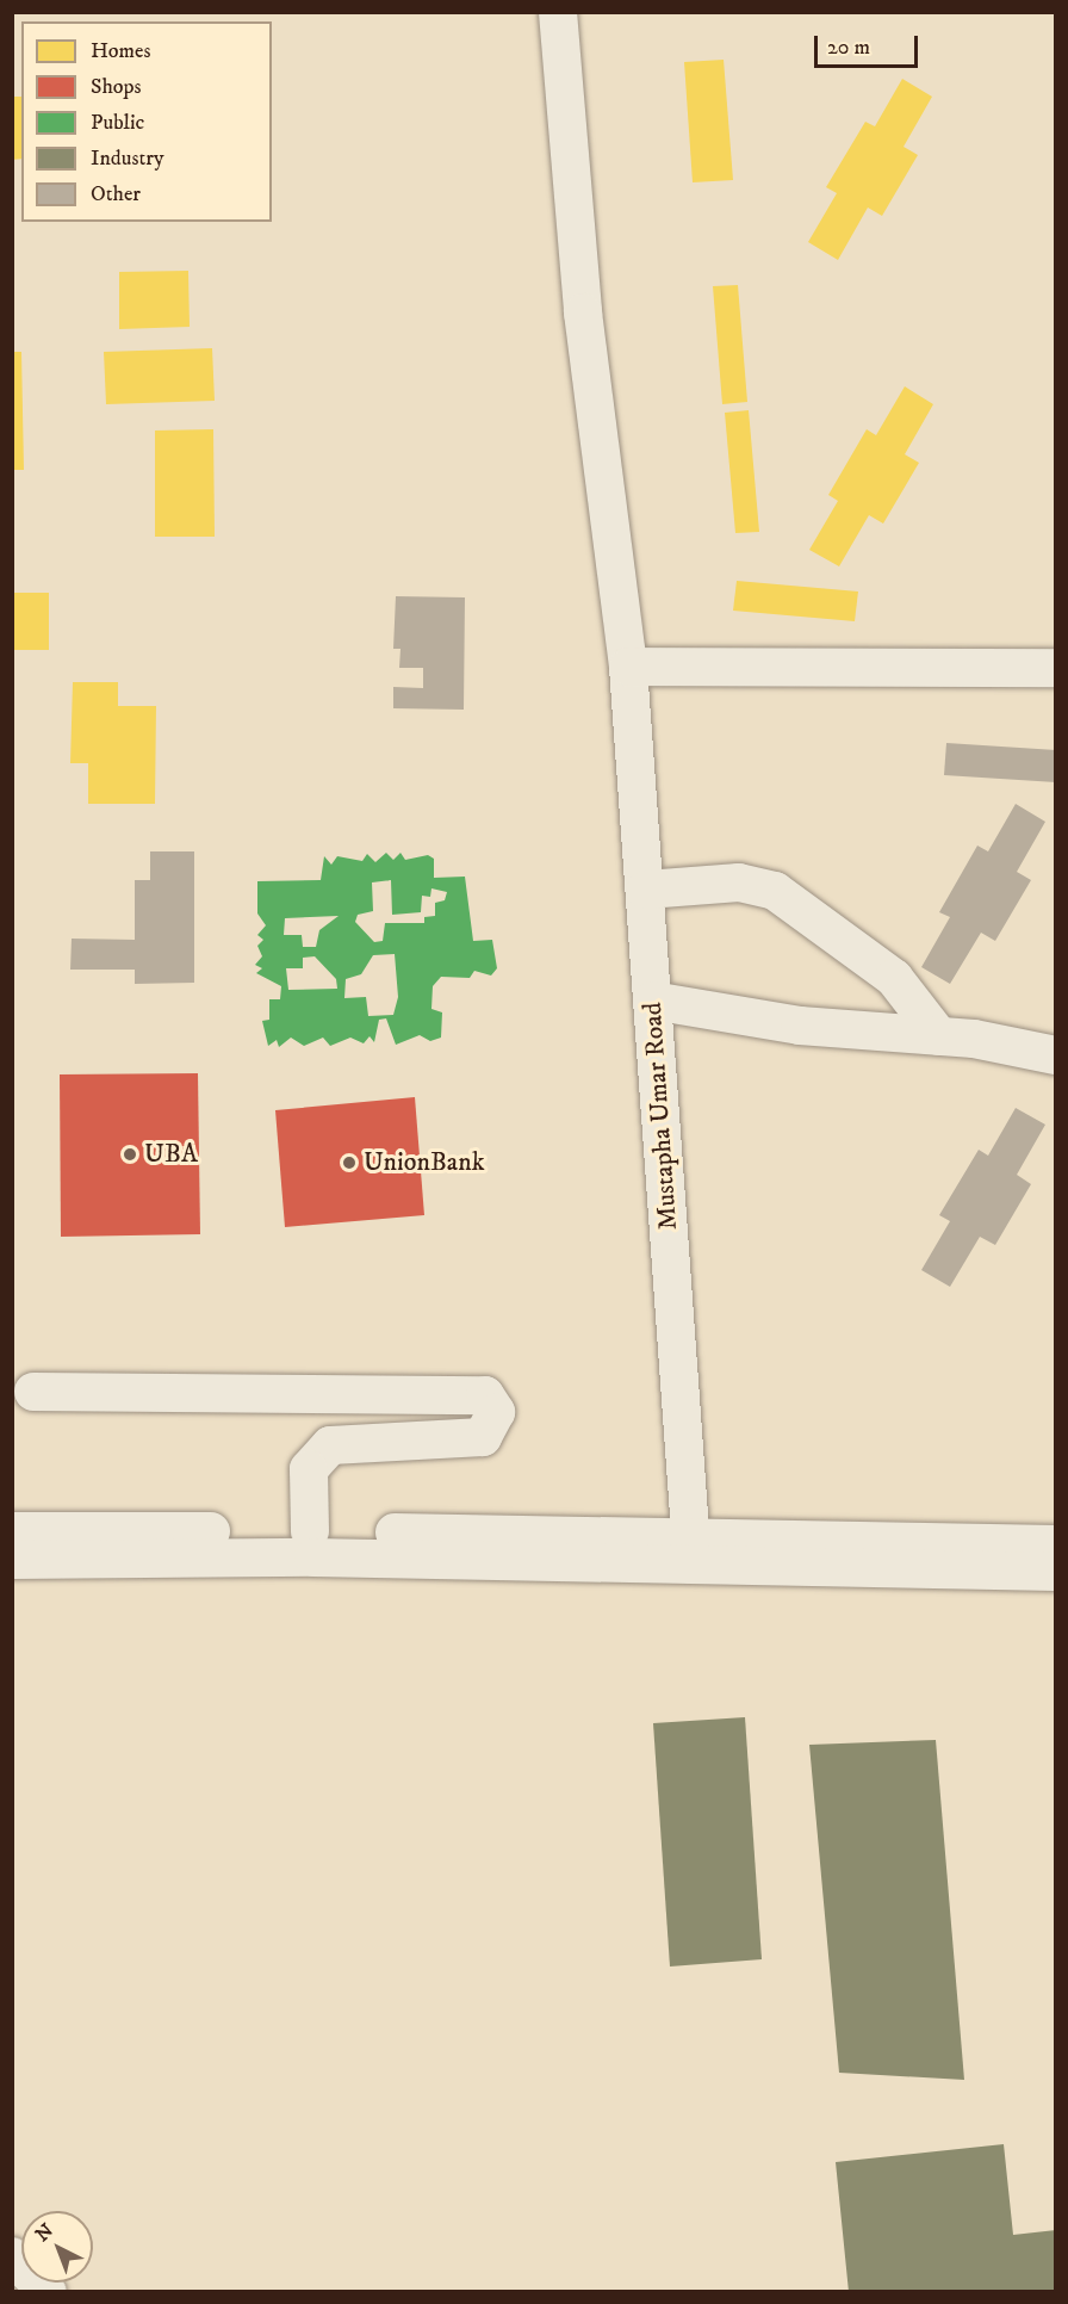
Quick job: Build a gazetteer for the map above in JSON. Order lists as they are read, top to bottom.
{
  "streets": {
    "street": ["Mustapha Umar Road"]
  },
  "places": ["UBA", "UnionBank"],
  "legend": [
    "Homes",
    "Shops",
    "Public",
    "Industry",
    "Other"
  ],
  "scale_bar": "20 m",
  "north": "top left"
}
